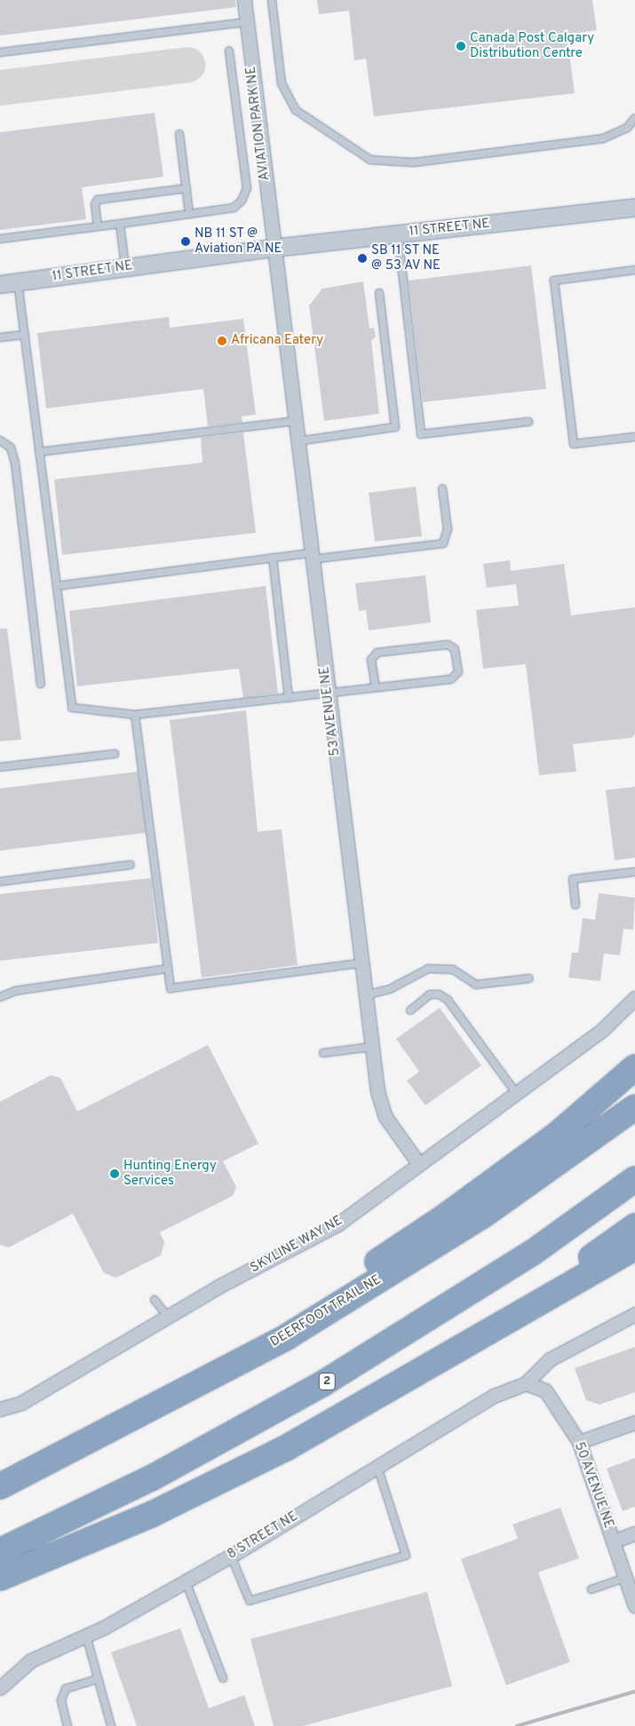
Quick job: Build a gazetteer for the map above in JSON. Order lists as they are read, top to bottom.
{
  "streets": {
    "highway": ["DEERFOOT TRAIL NE", "2"],
    "street": [
      "AVIATION PARK NE",
      "11 STREET NE",
      "53 AVENUE NE",
      "SKYLINE WAY NE",
      "50 AVENUE NE",
      "8 STREET NE"
    ]
  },
  "crossings": [
    ["AVIATION PARK NE", "11 STREET NE"],
    ["AVIATION PARK NE", "53 AVENUE NE"],
    ["11 STREET NE", "53 AVENUE NE"],
    ["53 AVENUE NE", "SKYLINE WAY NE"],
    ["50 AVENUE NE", "8 STREET NE"]
  ],
  "places": [
    "Canada Post Calgary Distribution Centre",
    "NB 11 ST @ Aviation PA NE",
    "SB 11 ST NE @ 53 AV NE",
    "Africana Eatery",
    "Hunting Energy Services"
  ]
}
